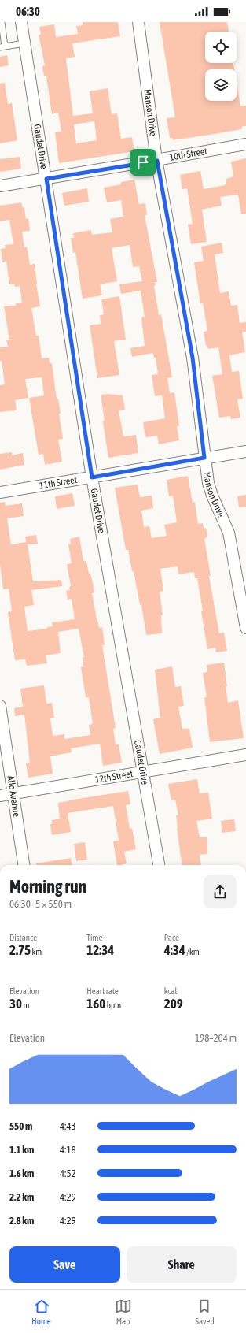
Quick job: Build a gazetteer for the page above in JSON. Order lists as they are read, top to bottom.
{
  "streets": {
    "street": [
      "Manson Drive",
      "Gaudet Drive",
      "10th Street",
      "11th Street",
      "12th Street",
      "Allo Avenue"
    ]
  },
  "crossings": [
    ["Manson Drive", "10th Street"],
    ["Manson Drive", "11th Street"],
    ["Gaudet Drive", "10th Street"],
    ["Gaudet Drive", "11th Street"],
    ["Gaudet Drive", "12th Street"],
    ["12th Street", "Allo Avenue"]
  ],
  "page": {
    "status": "06:30",
    "heading": ["Morning run", "06:30 · 5 × 550 m"],
    "stats": [
      ["Distance", "2.75 km"],
      ["Time", "12:34"],
      ["Pace", "4:34 /km"],
      ["Elevation", "30 m"],
      ["Heart rate", "160 bpm"],
      ["kcal", "209"]
    ],
    "chart": ["Elevation", "198–204 m"],
    "list": [
      {
        "name": "550 m",
        "note": "4:43"
      },
      {
        "name": "1.1 km",
        "note": "4:18"
      },
      {
        "name": "1.6 km",
        "note": "4:52"
      },
      {
        "name": "2.2 km",
        "note": "4:29"
      },
      {
        "name": "2.8 km",
        "note": "4:29"
      }
    ],
    "buttons": ["Save", "Share"],
    "tabs": ["Home", "Map", "Saved"]
  }
}
